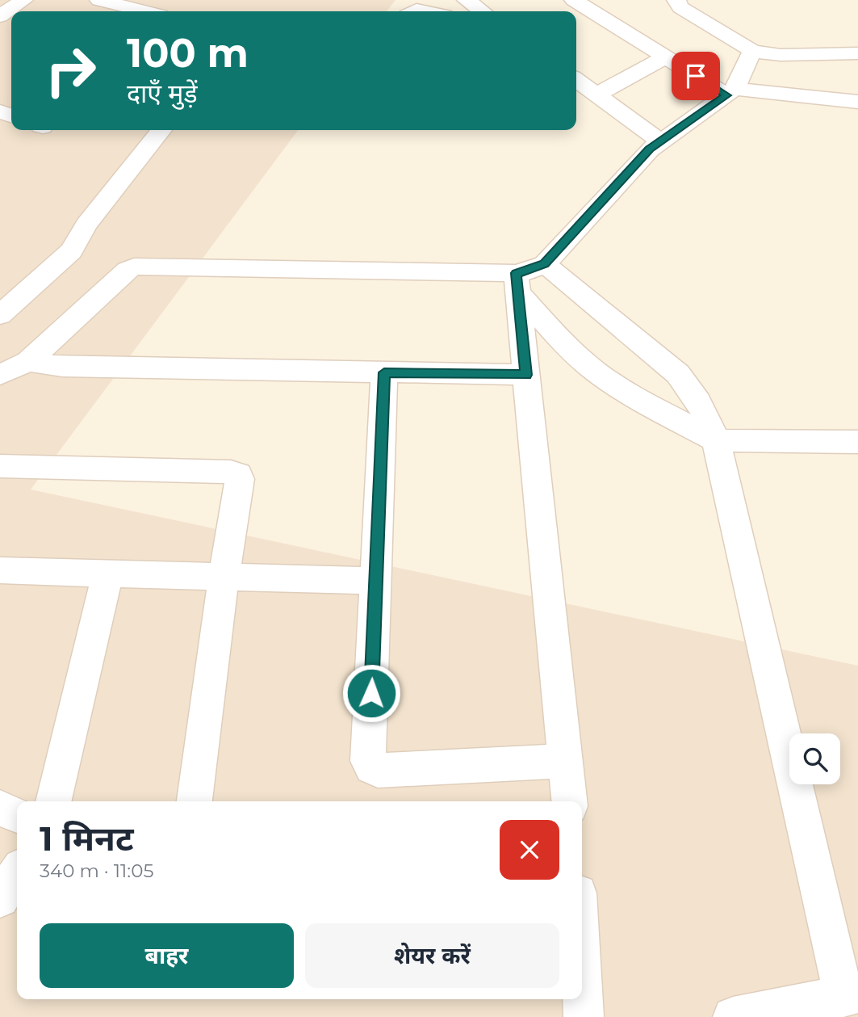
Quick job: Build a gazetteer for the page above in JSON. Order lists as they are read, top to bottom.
{
  "page": {
    "turn": ["100 m", "दाएँ मुड़ें"],
    "heading": ["1 मिनट", "340 m · 11:05"],
    "buttons": ["बाहर", "शेयर करें"]
  }
}
